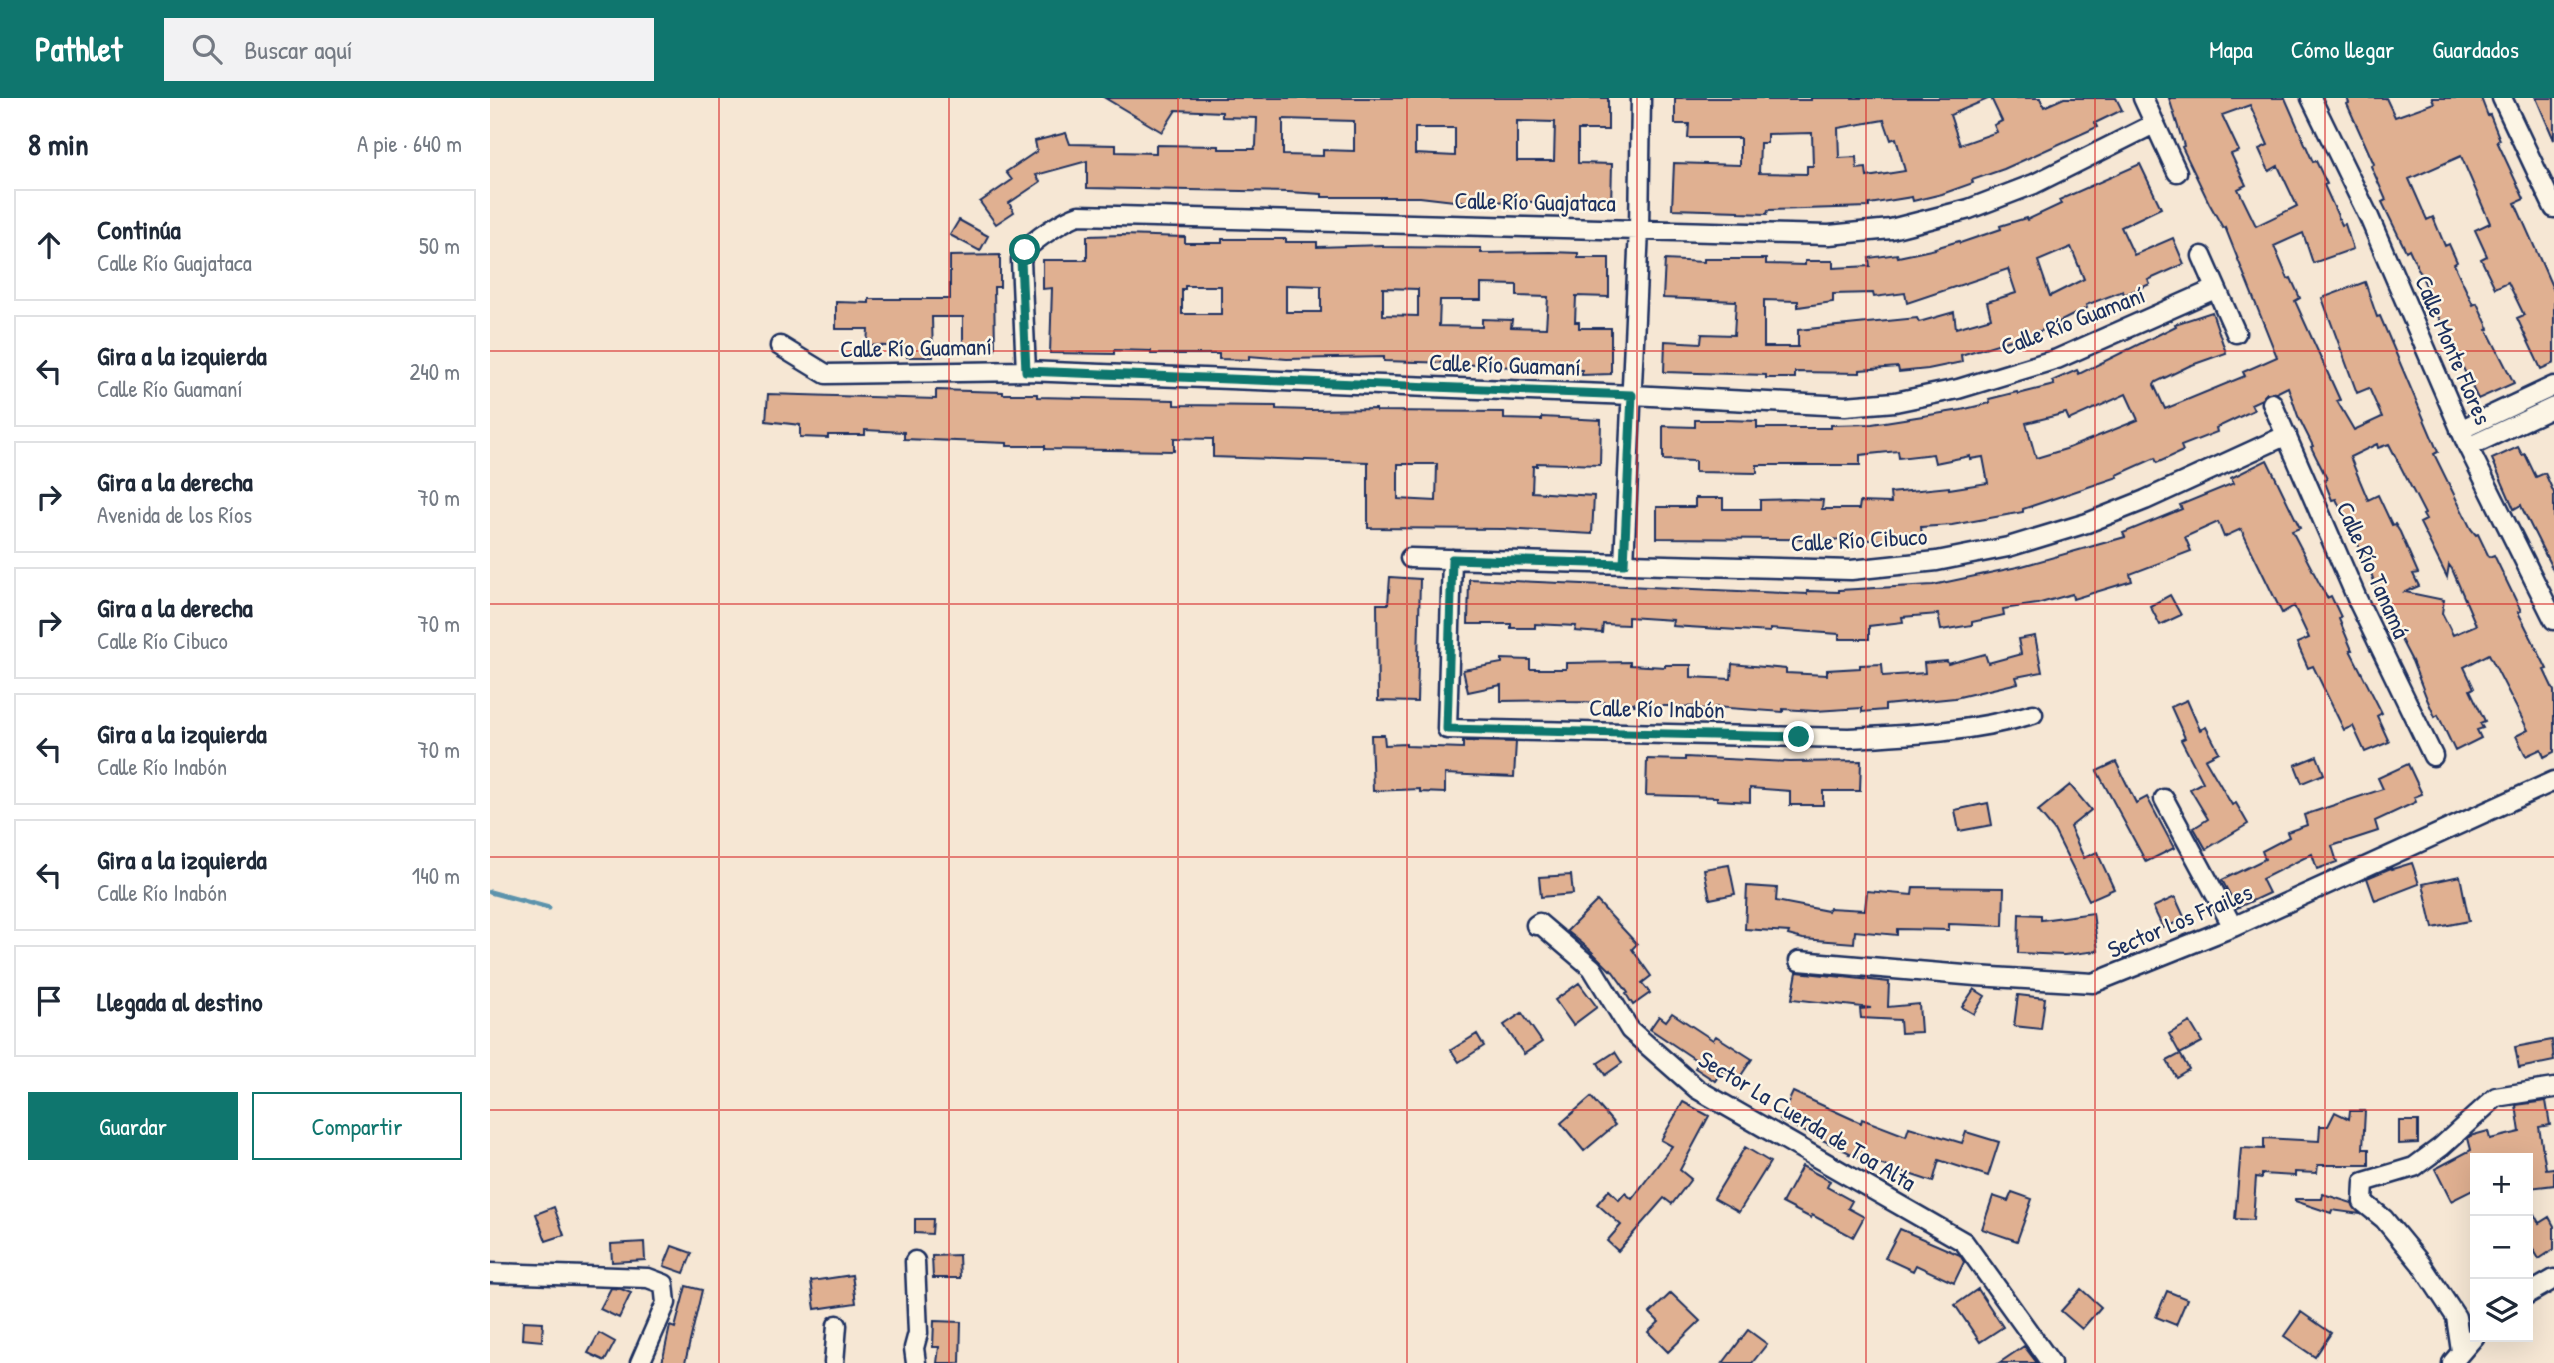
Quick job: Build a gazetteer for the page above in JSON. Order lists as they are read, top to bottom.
{
  "streets": {
    "street": [
      "Calle Río Guajataca",
      "Calle Río Guamaní",
      "Calle Monte Flores",
      "Calle Río Cibuco",
      "Calle Río Tanamá",
      "Calle Río Inabón",
      "Sector Los Frailes",
      "Sector La Cuerda de Toa Alta"
    ]
  },
  "crossings": [
    ["Calle Río Guajataca", "Calle Río Guamaní"],
    ["Calle Río Cibuco", "Calle Río Tanamá"],
    ["Calle Río Cibuco", "Calle Río Inabón"]
  ],
  "page": {
    "header": "Pathlet",
    "search": "Buscar aquí",
    "nav": ["Mapa", "Cómo llegar", "Guardados"],
    "heading": ["8 min", "A pie · 640 m"],
    "list": [
      ["Continúa", "Calle Río Guajataca", "50 m"],
      ["Gira a la izquierda", "Calle Río Guamaní", "240 m"],
      ["Gira a la derecha", "Avenida de los Ríos", "70 m"],
      ["Gira a la derecha", "Calle Río Cibuco", "70 m"],
      ["Gira a la izquierda", "Calle Río Inabón", "70 m"],
      ["Gira a la izquierda", "Calle Río Inabón", "140 m"],
      "Llegada al destino"
    ],
    "buttons": ["Guardar", "Compartir"],
    "map_buttons": ["+", "−"]
  }
}
